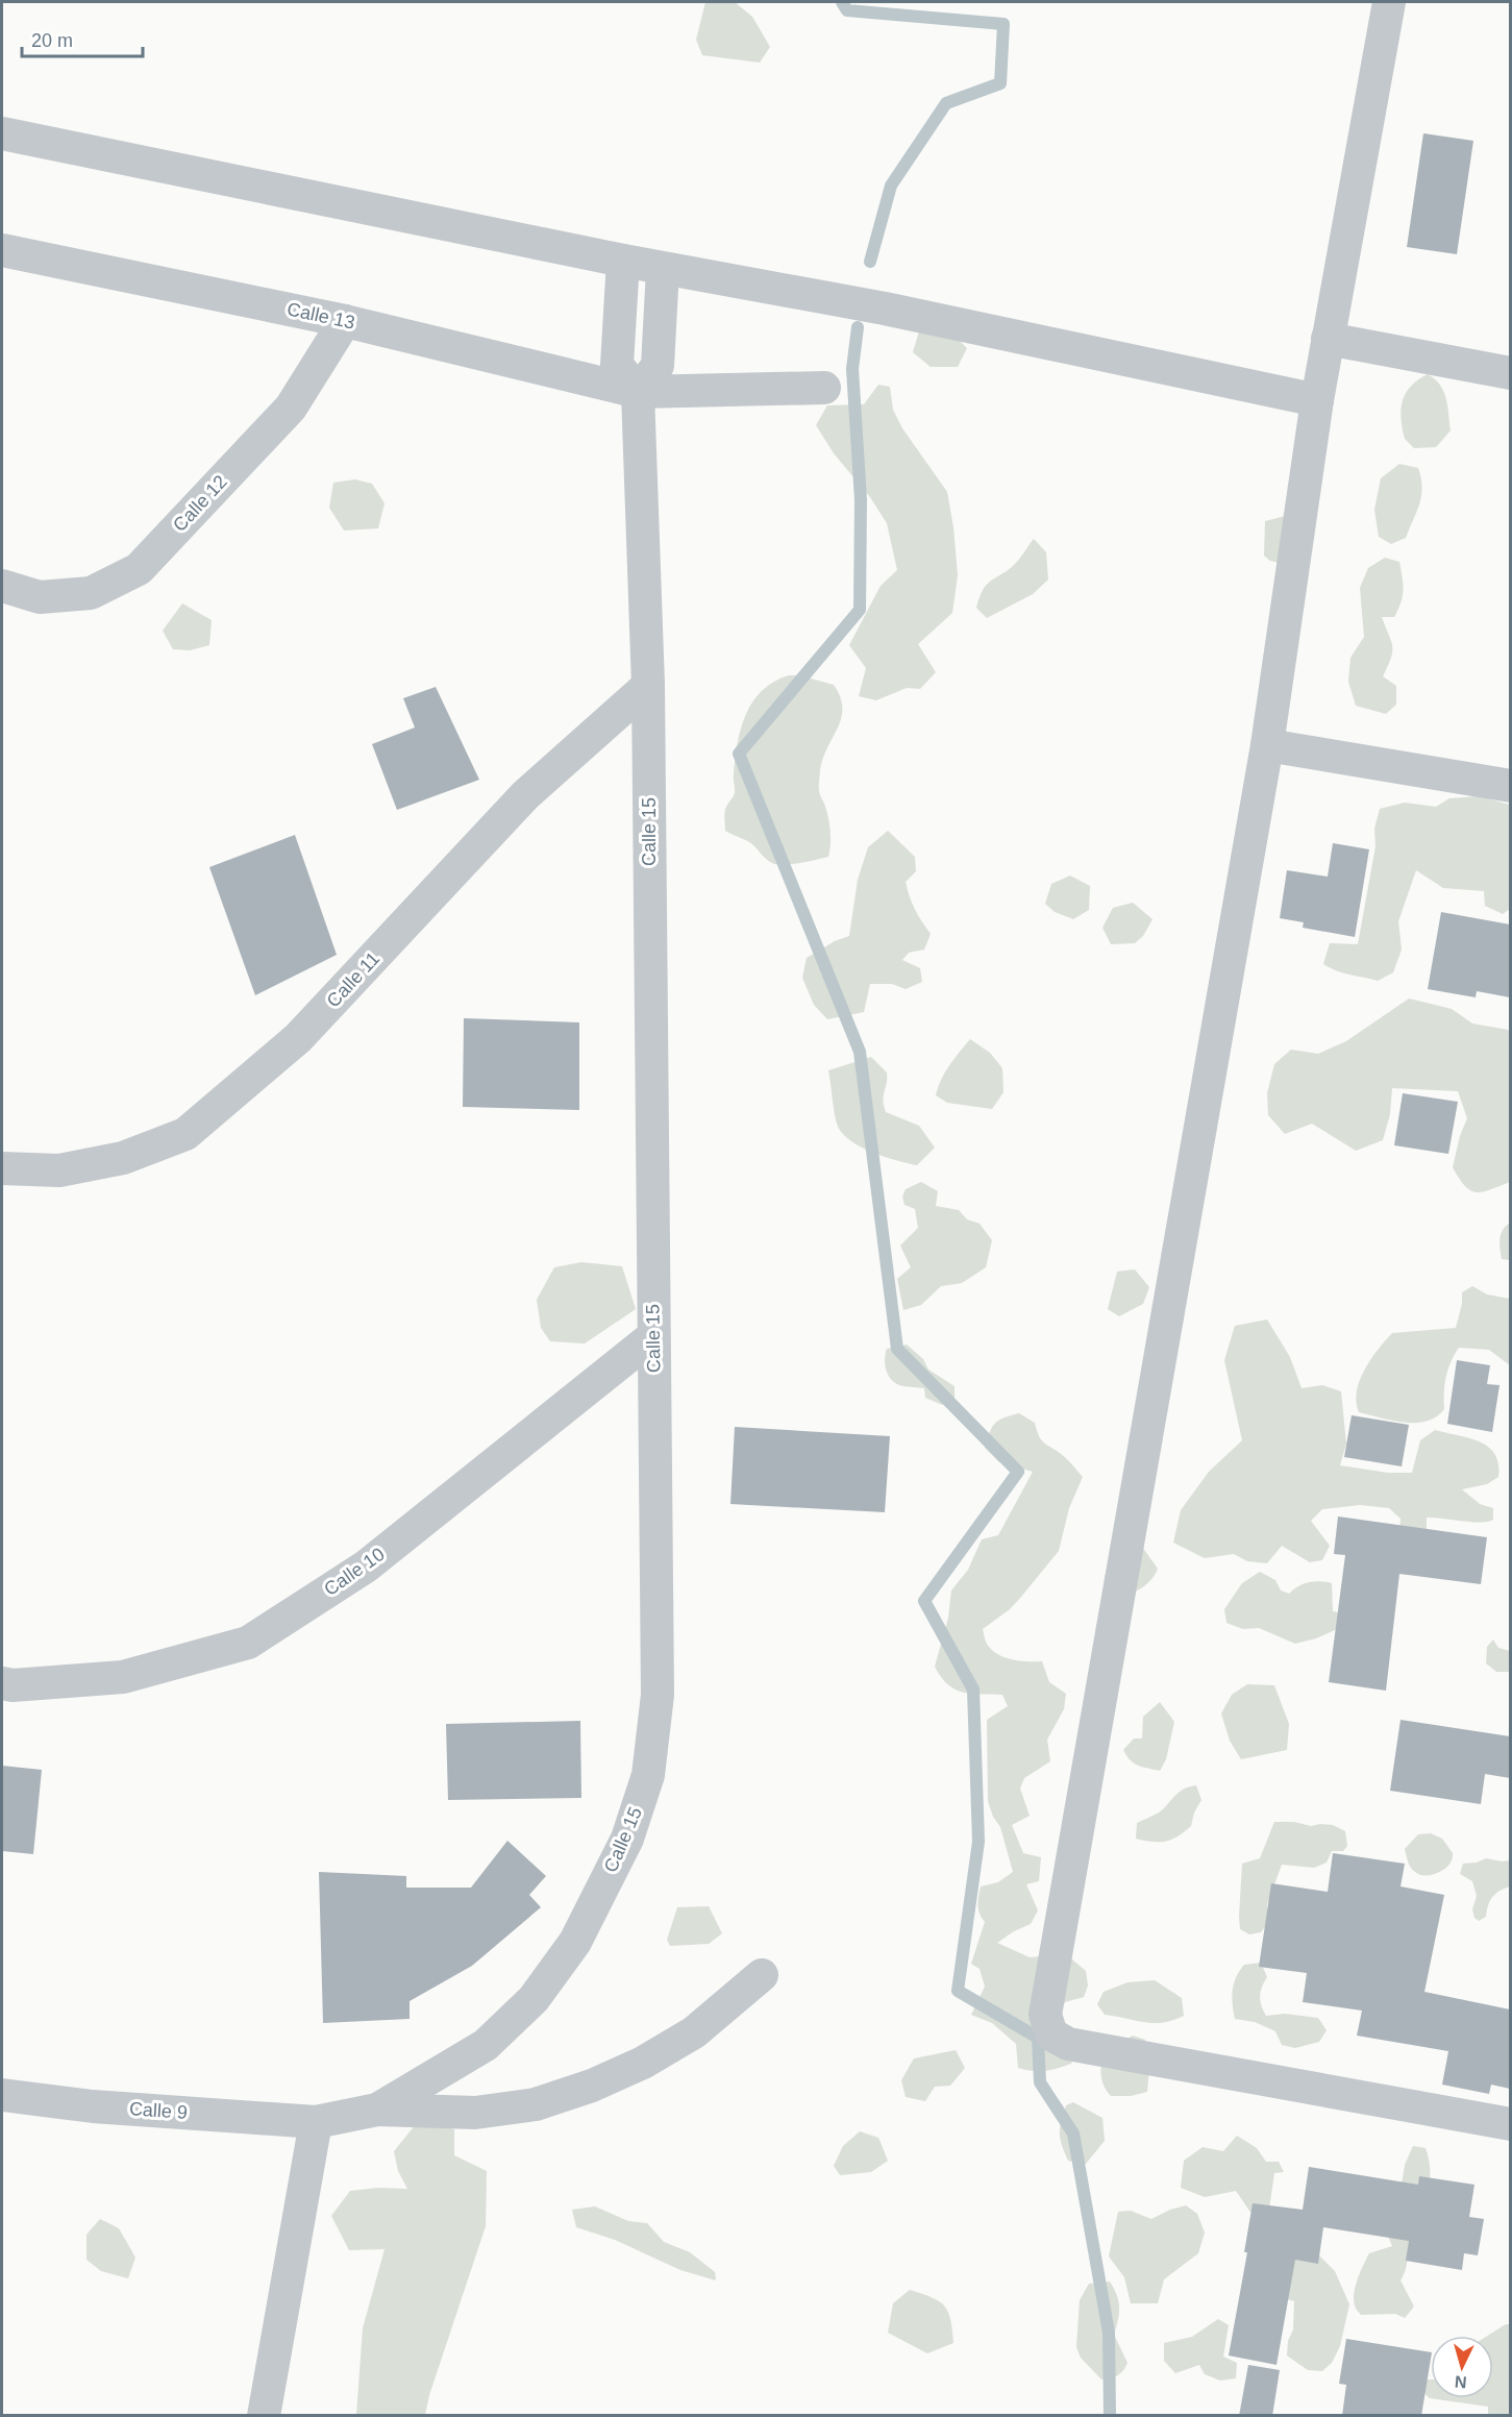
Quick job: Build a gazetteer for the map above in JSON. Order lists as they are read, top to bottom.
{
  "streets": {
    "street": [
      "Calle 13",
      "Calle 12",
      "Calle 15",
      "Calle 11",
      "Calle 10",
      "Calle 9"
    ]
  },
  "crossings": [
    ["Calle 13", "Calle 12"],
    ["Calle 13", "Calle 15"],
    ["Calle 15", "Calle 11"],
    ["Calle 15", "Calle 10"],
    ["Calle 15", "Calle 9"]
  ],
  "scale_bar": "20 m",
  "north": "bottom"
}
